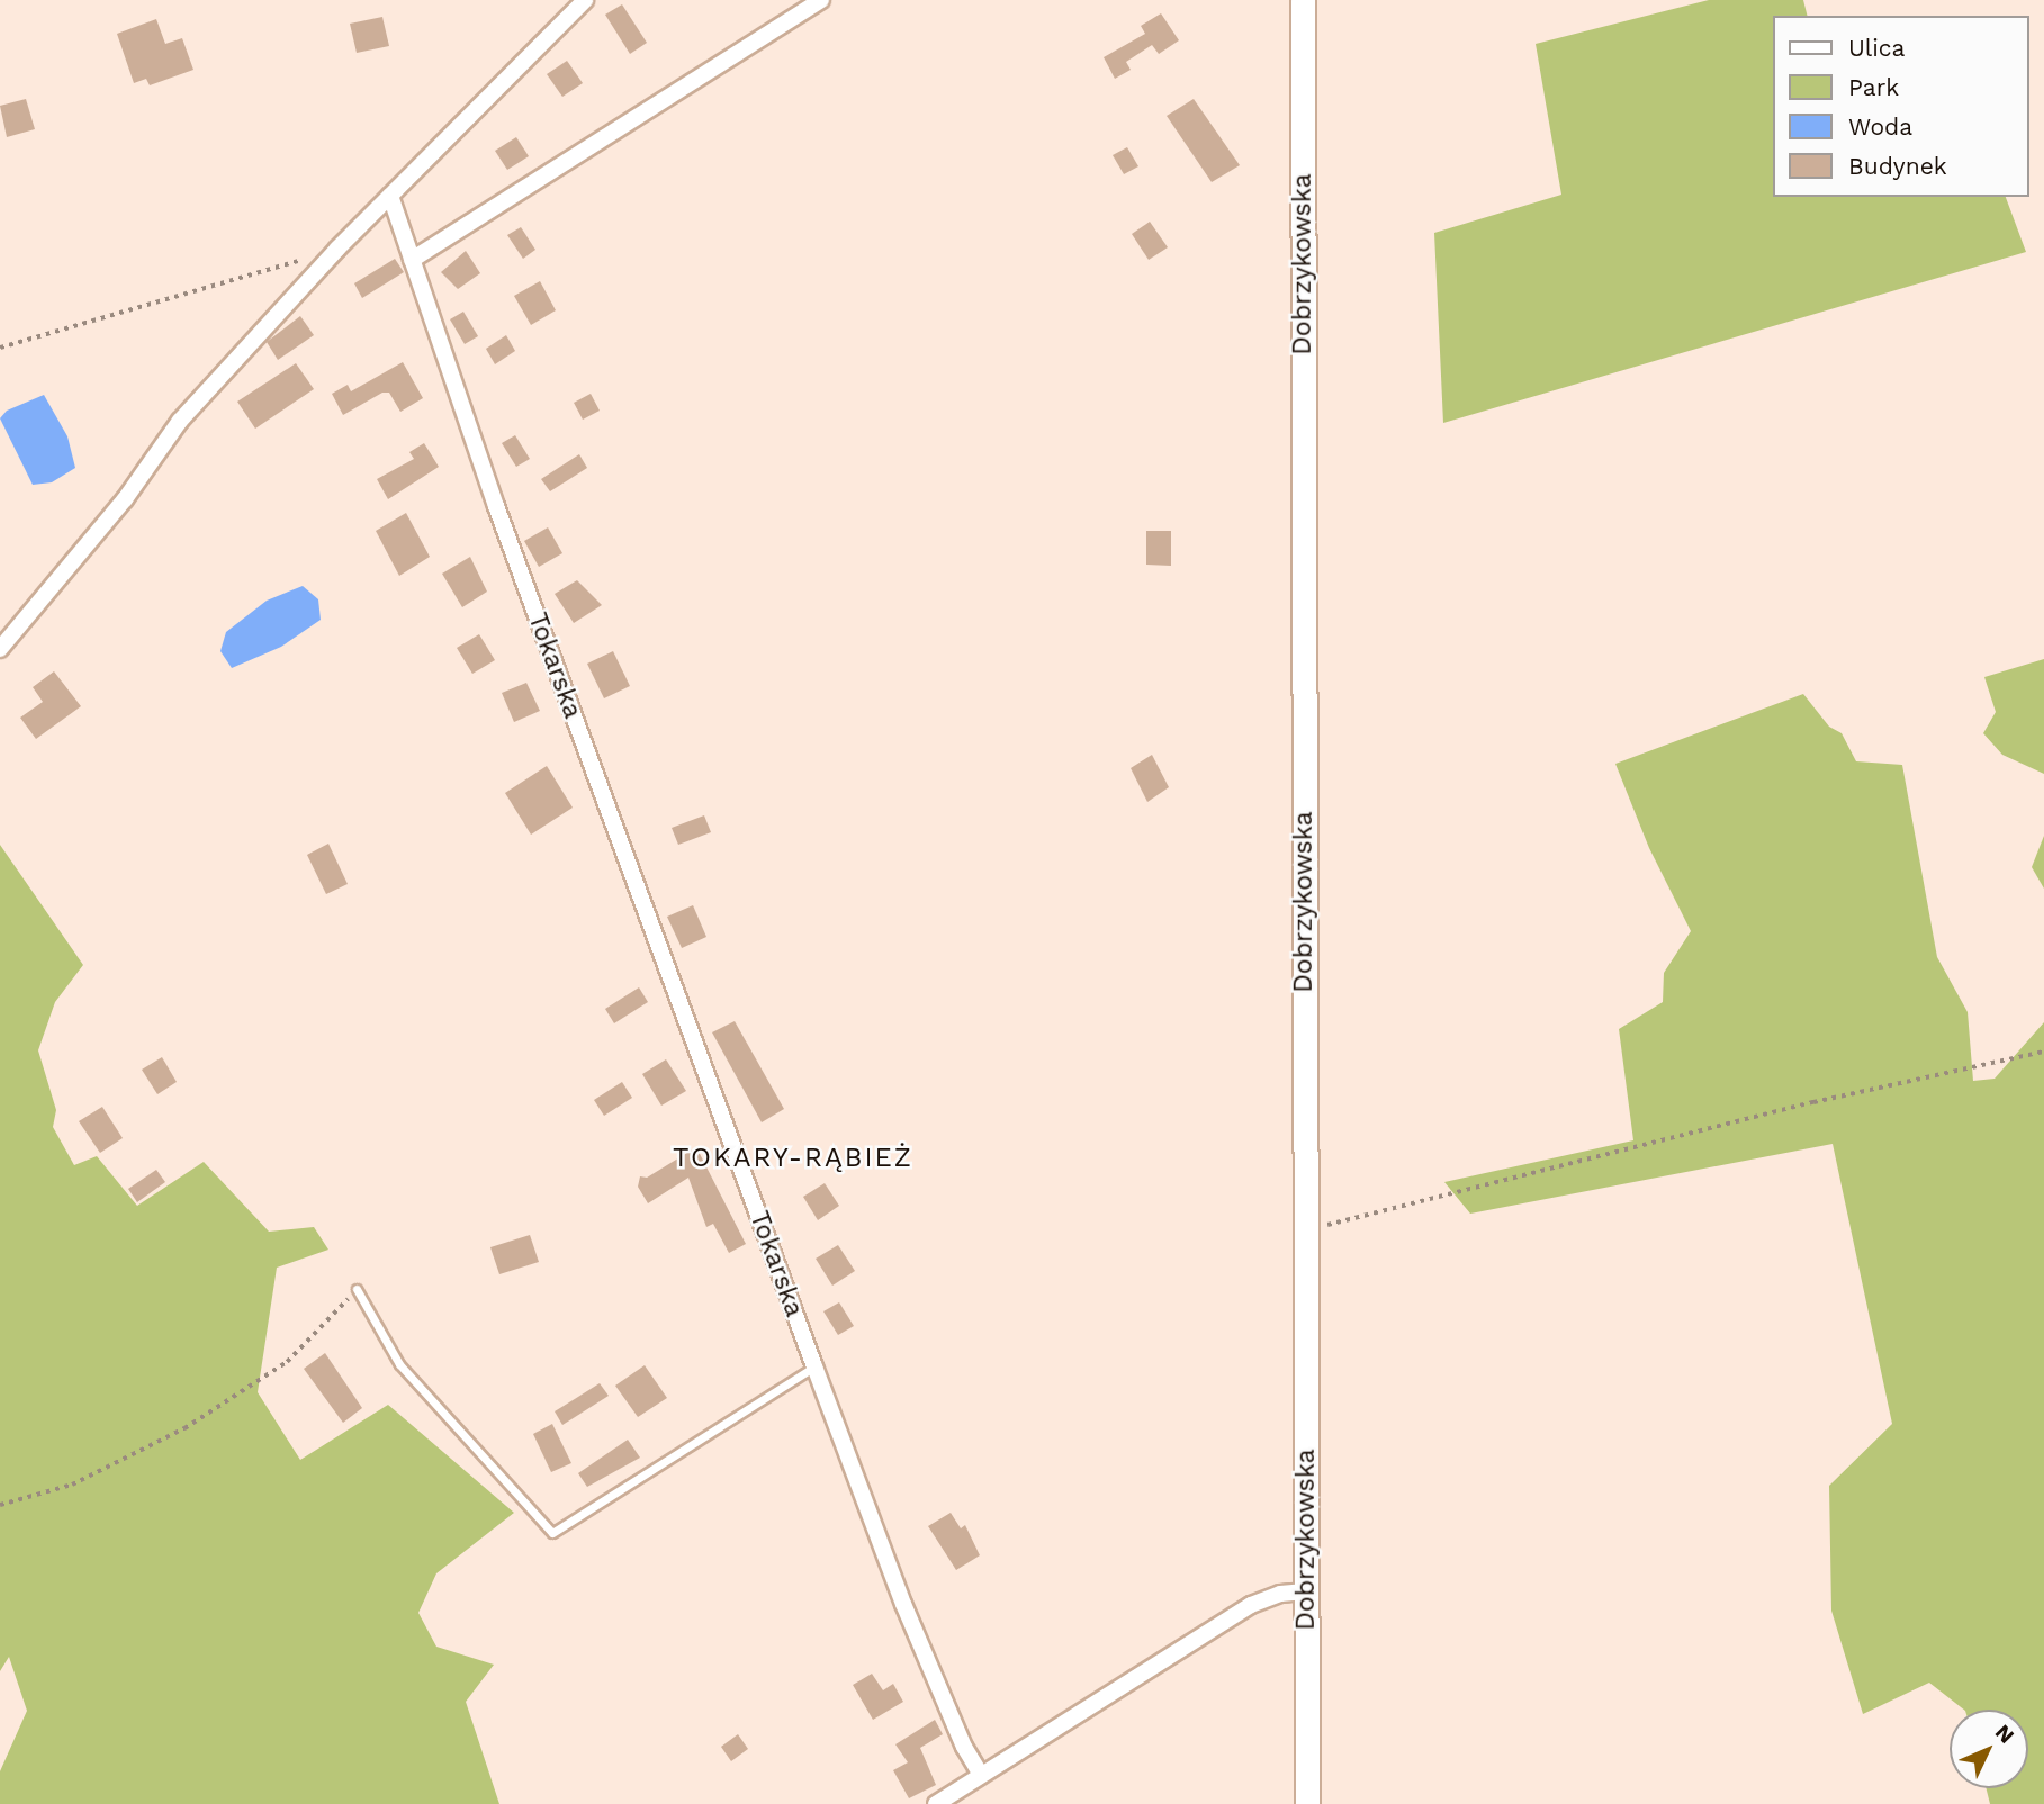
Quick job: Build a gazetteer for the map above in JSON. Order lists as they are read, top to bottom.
{
  "streets": {
    "main road": ["Dobrzykowska"],
    "street": ["Tokarska"]
  },
  "districts": ["TOKARY-RĄBIEŻ"],
  "legend": [
    "Ulica",
    "Park",
    "Woda",
    "Budynek"
  ],
  "north": "top right"
}
